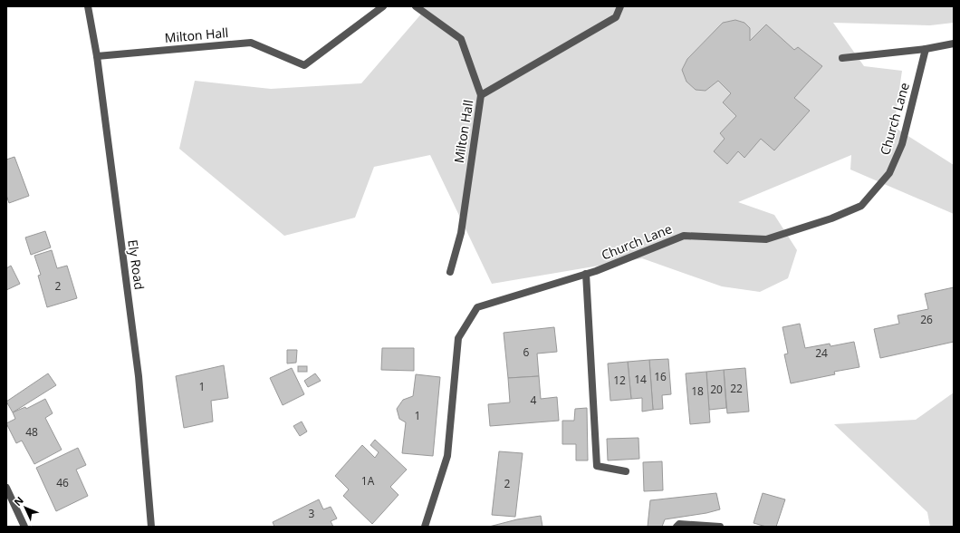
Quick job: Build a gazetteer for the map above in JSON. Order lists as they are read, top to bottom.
{
  "streets": {
    "street": ["Milton Hall", "Church Lane", "Ely Road"]
  },
  "crossings": [
    ["Milton Hall", "Ely Road"]
  ],
  "house_numbers": [
    "2",
    "26",
    "6",
    "24",
    "16",
    "14",
    "12",
    "1",
    "22",
    "20",
    "18",
    "4",
    "1",
    "48",
    "1A",
    "46",
    "2",
    "3"
  ],
  "north": "top left"
}
